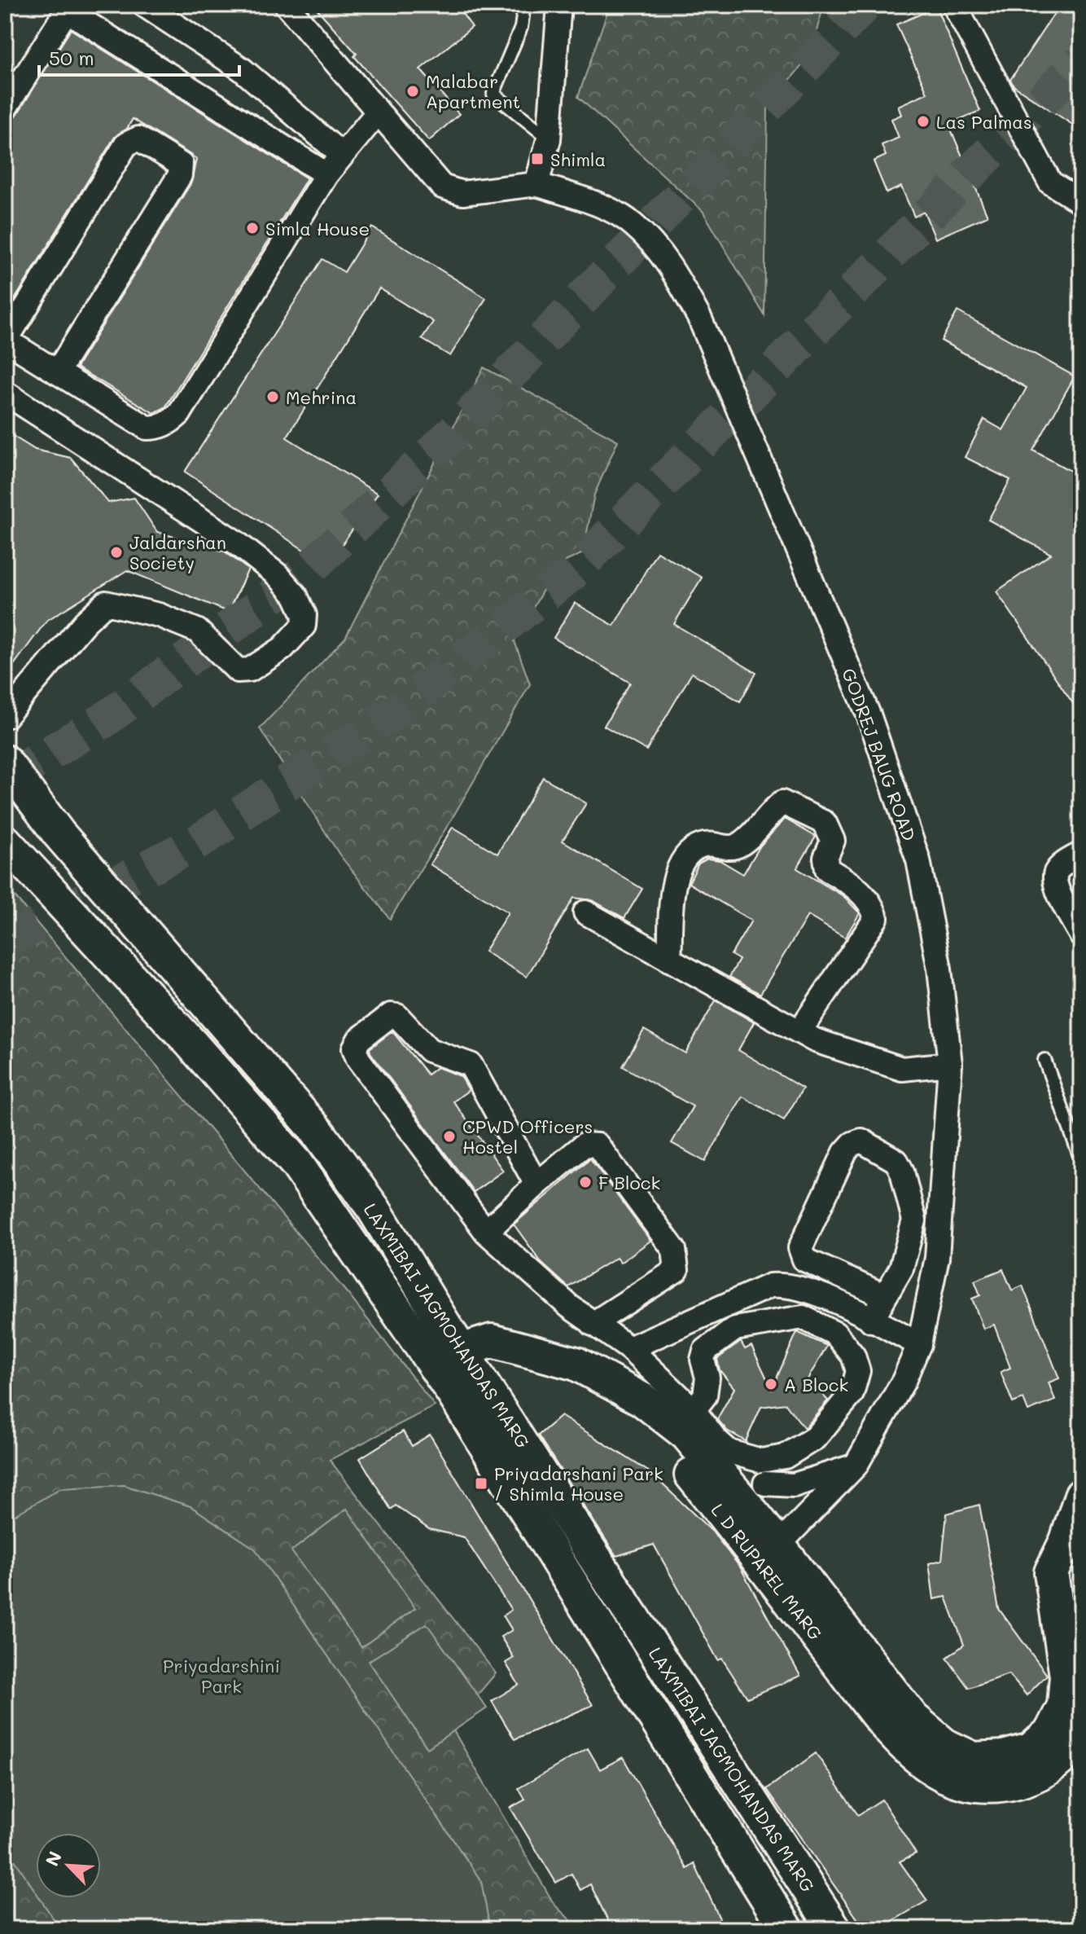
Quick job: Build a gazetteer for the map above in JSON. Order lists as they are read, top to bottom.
{
  "streets": {
    "main road": ["LAXMIBAI JAGMOHANDAS MARG", "L D RUPAREL MARG"],
    "street": ["GODREJ BAUG ROAD"]
  },
  "crossings": [
    ["GODREJ BAUG ROAD", "L D RUPAREL MARG"],
    ["LAXMIBAI JAGMOHANDAS MARG", "L D RUPAREL MARG"]
  ],
  "parks": ["Priyadarshini Park"],
  "places": {
    "other": [
      "Malabar Apartment",
      "Las Palmas",
      "Simla House",
      "Mehrina",
      "Jaldarshan Society",
      "CPWD Officers Hostel",
      "F Block",
      "A Block"
    ],
    "transit": ["Shimla", "Priyadarshani Park / Shimla House"]
  },
  "scale_bar": "50 m",
  "north": "top left"
}
